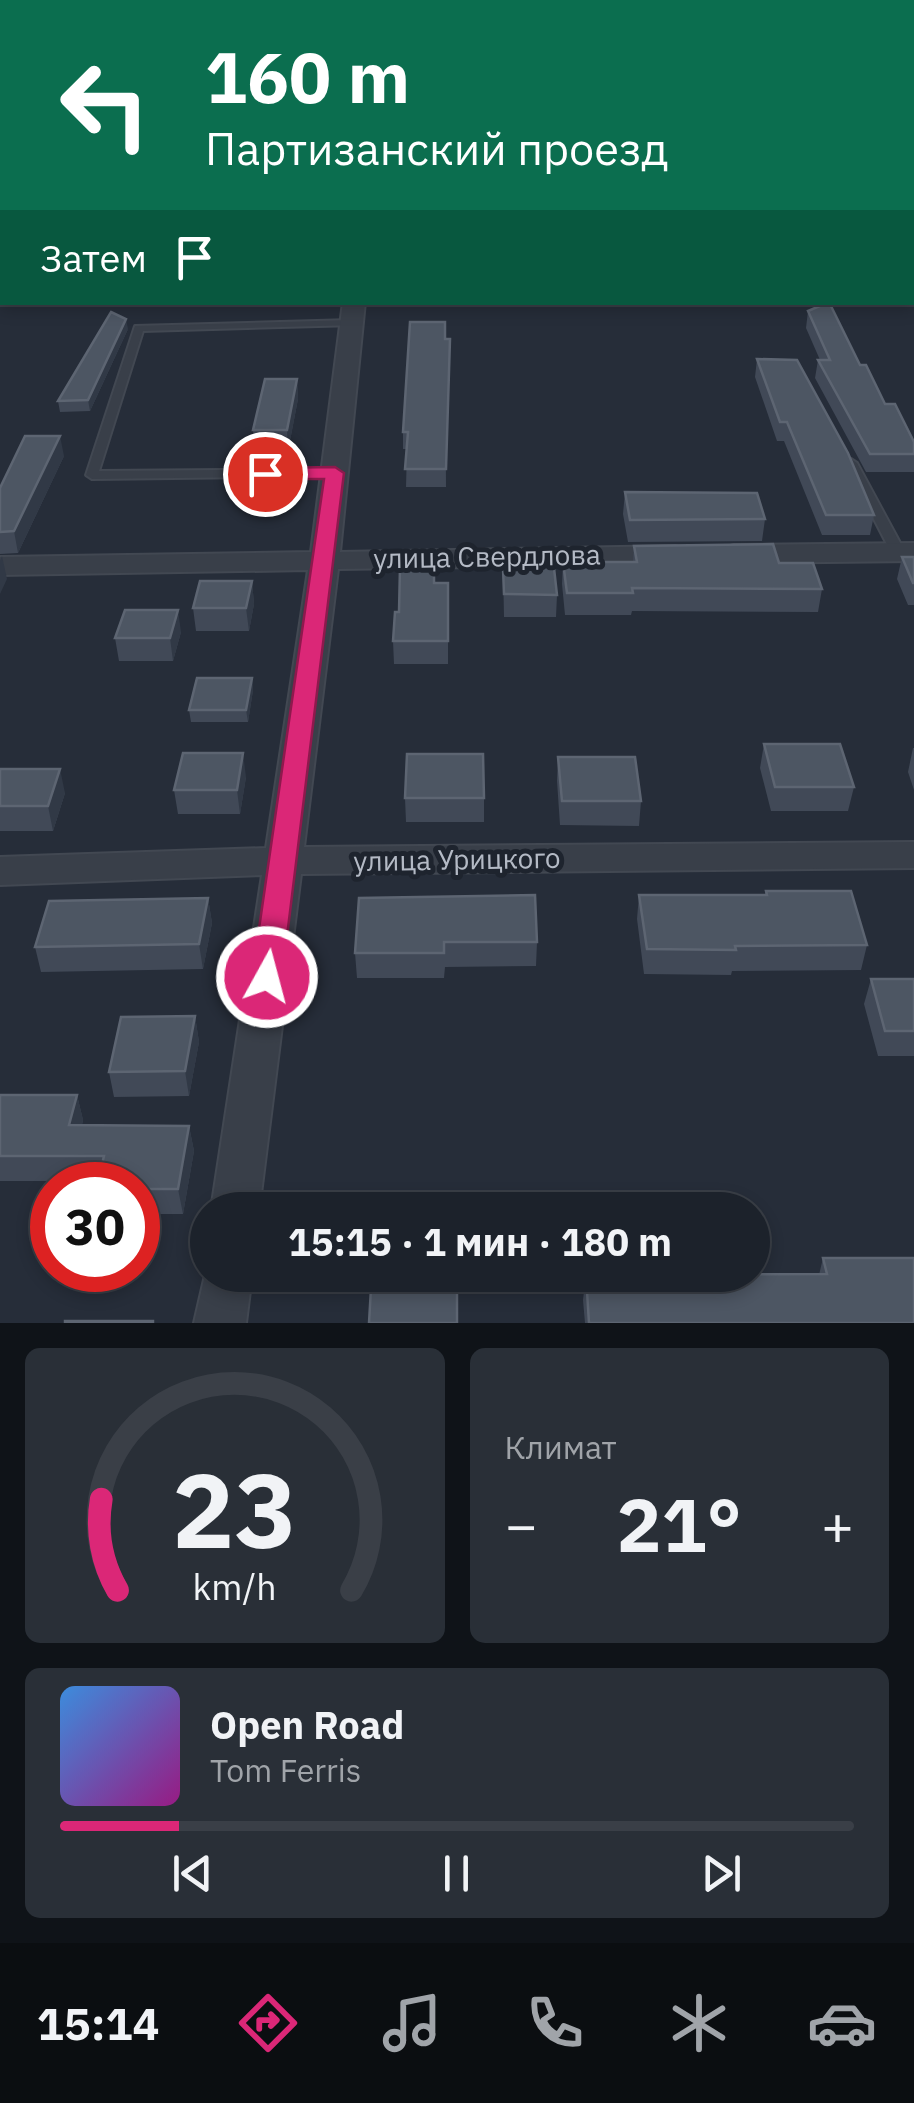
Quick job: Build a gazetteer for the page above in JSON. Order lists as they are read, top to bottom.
{
  "streets": {
    "street": ["улица Свердлова", "улица Урицкого"]
  },
  "page": {
    "turn": ["160 m", "Партизанский проезд"],
    "then": "Затем",
    "limit": "30",
    "trip": "15:15 · 1 мин · 180 m",
    "tile": "Климат",
    "heat": ["−", "21°", "+"],
    "song": ["Open Road", "Tom Ferris"],
    "tabs": "15:14",
    "gauge": ["23", "km/h"]
  }
}
